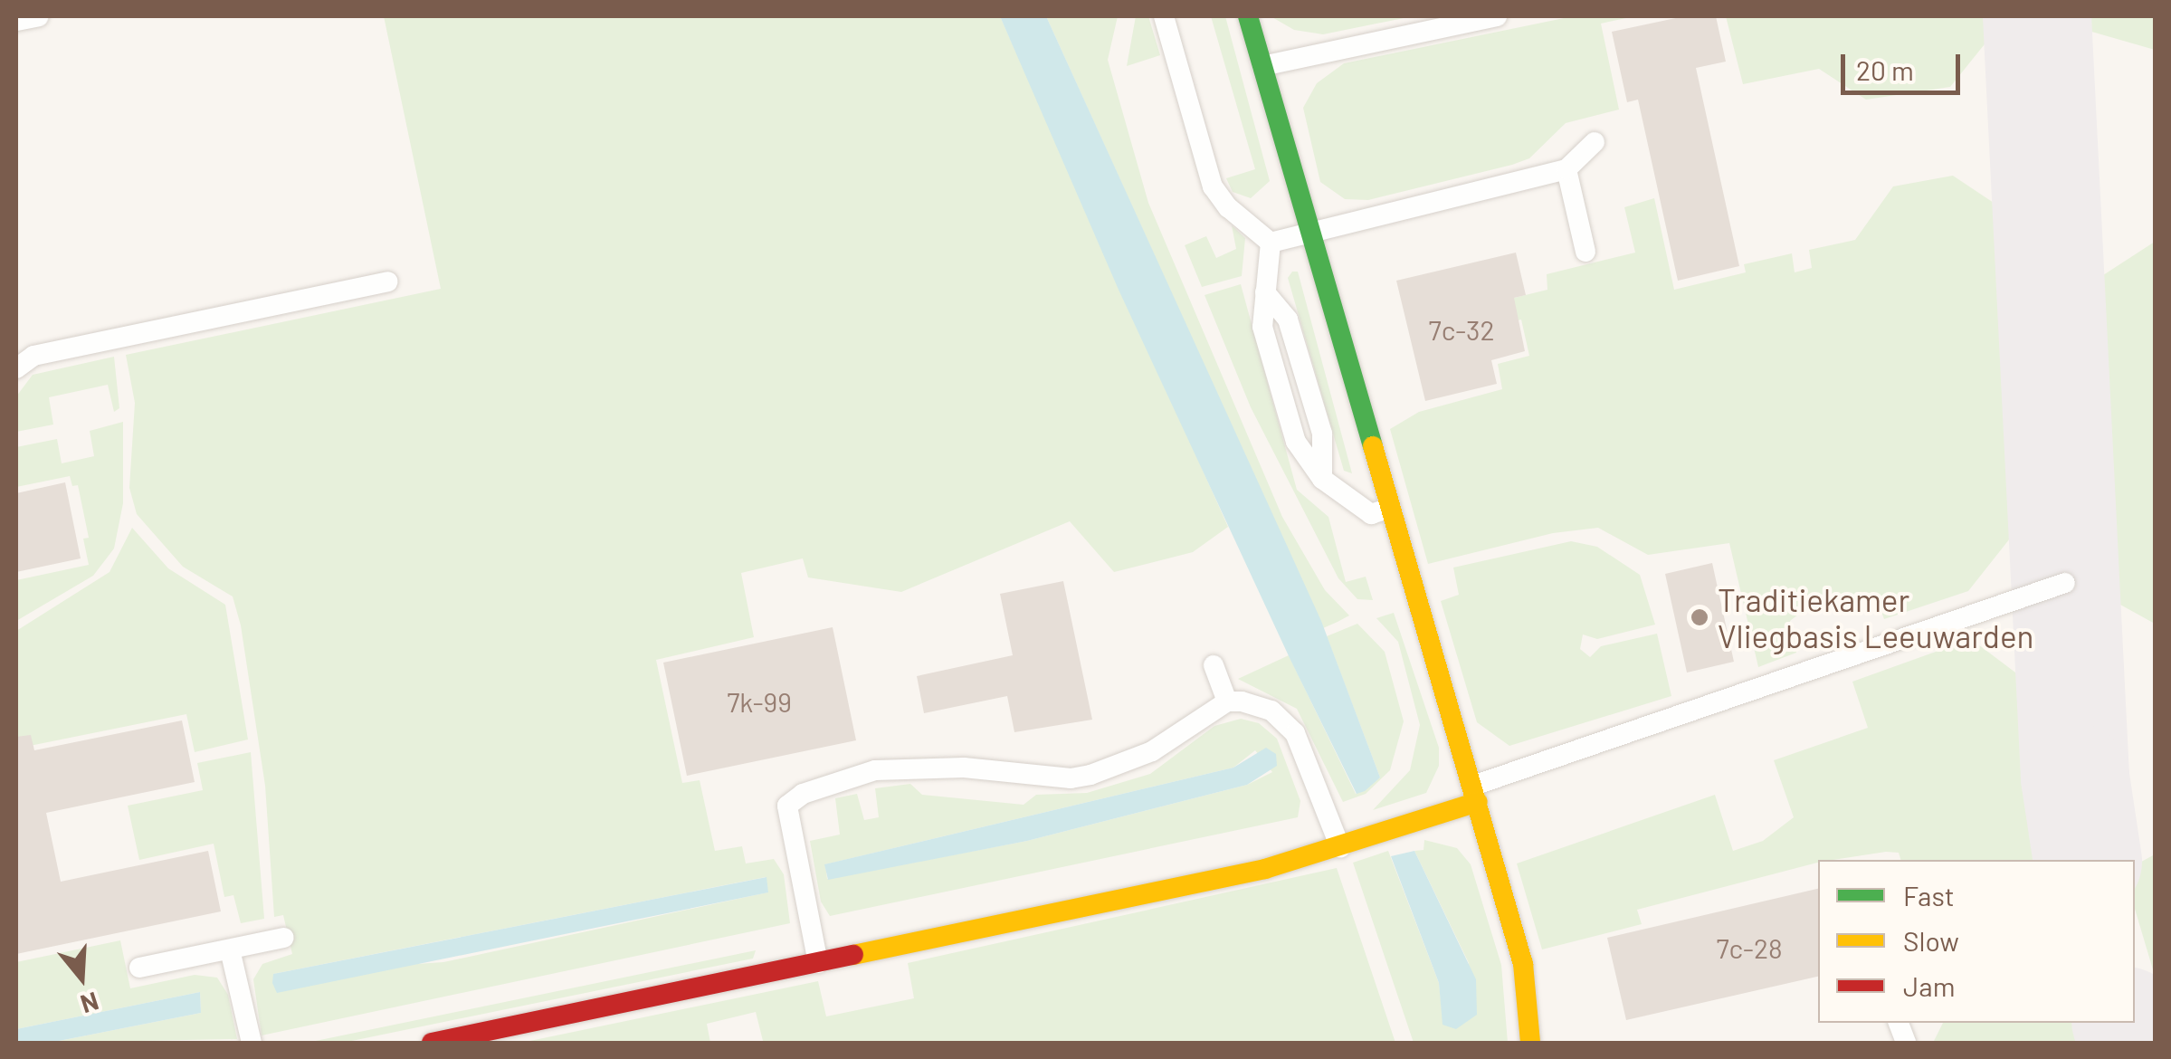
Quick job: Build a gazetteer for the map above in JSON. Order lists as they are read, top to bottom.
{
  "places": ["Traditiekamer Vliegbasis Leeuwarden"],
  "house_numbers": ["7c-32", "7k-99", "7c-28"],
  "legend": ["Fast", "Slow", "Jam"],
  "scale_bar": "20 m",
  "north": "bottom"
}
